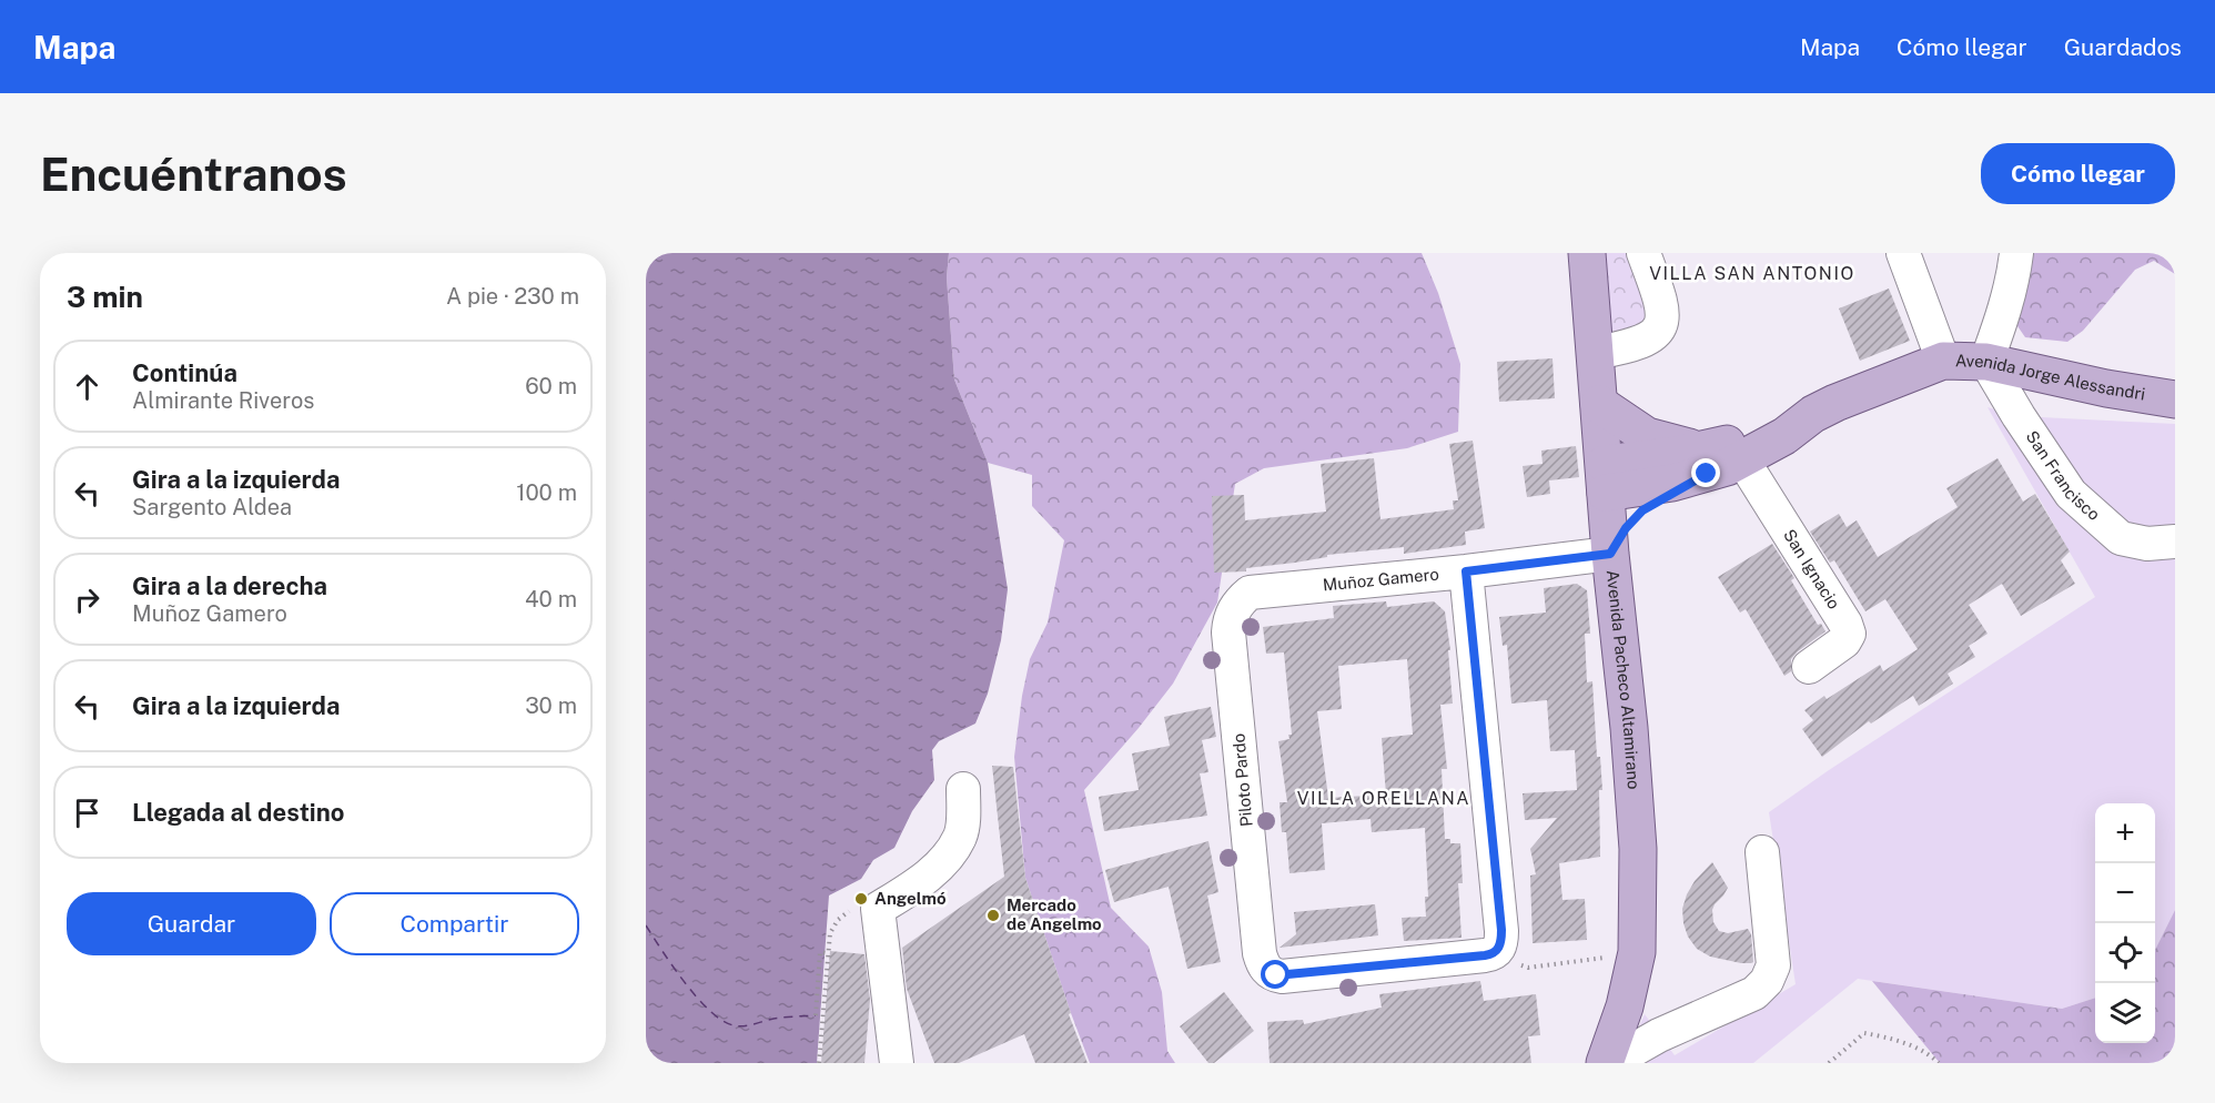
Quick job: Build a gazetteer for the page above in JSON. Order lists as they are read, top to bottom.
{
  "streets": {
    "main road": ["Avenida Jorge Alessandri", "Avenida Pacheco Altamirano"],
    "street": [
      "San Francisco",
      "San Ignacio",
      "Muñoz Gamero",
      "Piloto Pardo"
    ]
  },
  "crossings": [
    ["Avenida Jorge Alessandri", "San Francisco"],
    ["Avenida Jorge Alessandri", "San Ignacio"],
    ["Avenida Jorge Alessandri", "Avenida Pacheco Altamirano"],
    ["Muñoz Gamero", "Avenida Pacheco Altamirano"],
    ["Muñoz Gamero", "Piloto Pardo"]
  ],
  "districts": ["VILLA SAN ANTONIO", "VILLA ORELLANA"],
  "places": ["Angelmó", "Mercado de Angelmo"],
  "page": {
    "header": "Mapa",
    "nav": ["Mapa", "Cómo llegar", "Guardados"],
    "buttons": [
      "Cómo llegar",
      ["Guardar", "Compartir"]
    ],
    "title": "Encuéntranos",
    "heading": ["3 min", "A pie · 230 m"],
    "list": [
      ["Continúa", "Almirante Riveros", "60 m"],
      ["Gira a la izquierda", "Sargento Aldea", "100 m"],
      ["Gira a la derecha", "Muñoz Gamero", "40 m"],
      ["Gira a la izquierda", "30 m"],
      "Llegada al destino"
    ],
    "map_buttons": ["+", "−"]
  }
}
